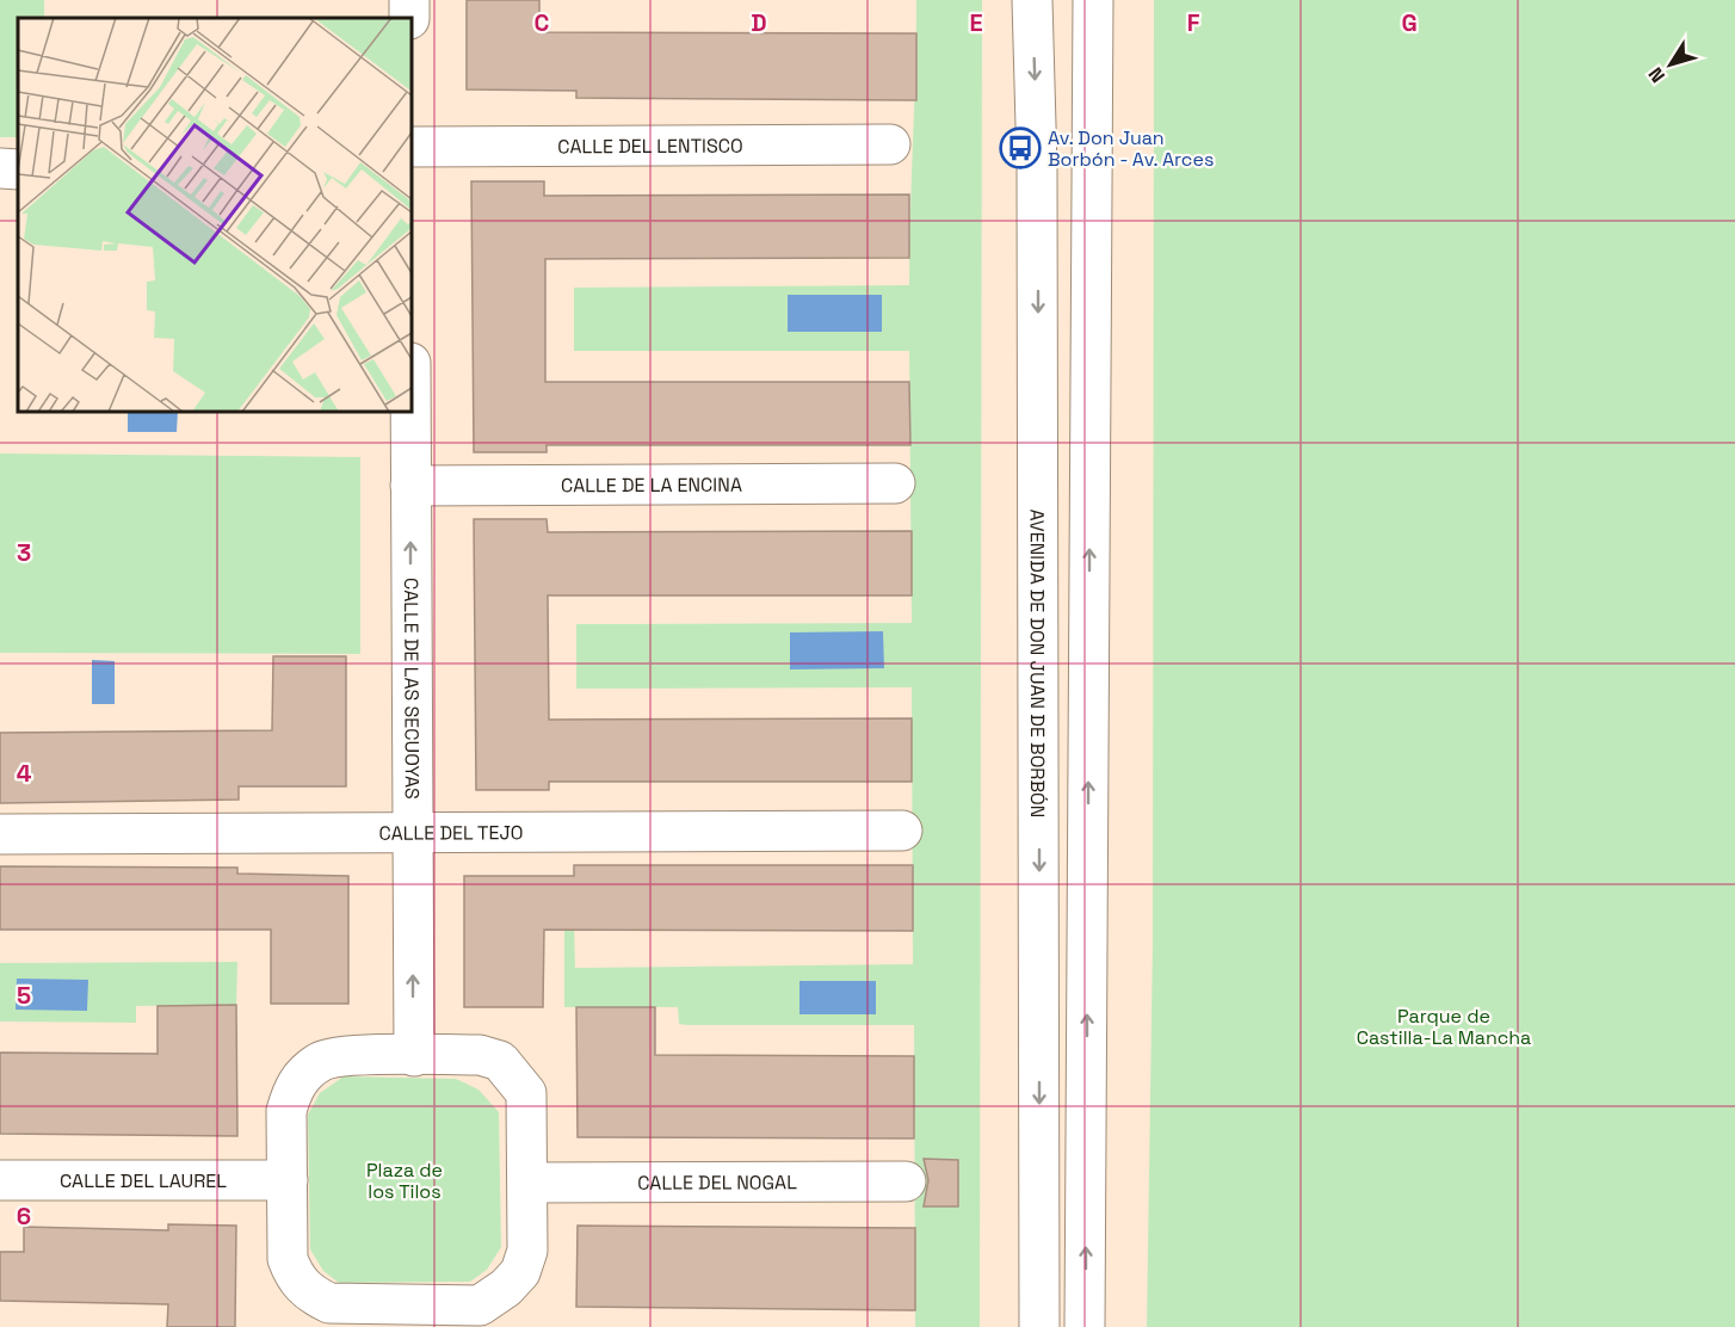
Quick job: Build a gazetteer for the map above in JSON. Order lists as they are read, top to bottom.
{
  "streets": {
    "street": [
      "CALLE DEL LENTISCO",
      "CALLE DE LA ENCINA",
      "AVENIDA DE DON JUAN DE BORBÓN",
      "CALLE DE LAS SECUOYAS",
      "CALLE DEL TEJO",
      "CALLE DEL LAUREL",
      "CALLE DEL NOGAL"
    ]
  },
  "crossings": [
    ["CALLE DE LA ENCINA", "CALLE DE LAS SECUOYAS"],
    ["CALLE DE LAS SECUOYAS", "CALLE DEL TEJO"]
  ],
  "one_way": ["CALLE DE LAS SECUOYAS"],
  "parks": ["Parque de Castilla-La Mancha", "Plaza de los Tilos"],
  "places": {
    "bus stop": ["Av. Don Juan Borbón - Av. Arces"]
  },
  "north": "bottom left",
  "grid": {
    "columns": [
      "C",
      "D",
      "E",
      "F",
      "G"
    ],
    "rows": [
      "3",
      "4",
      "5",
      "6"
    ]
  }
}
